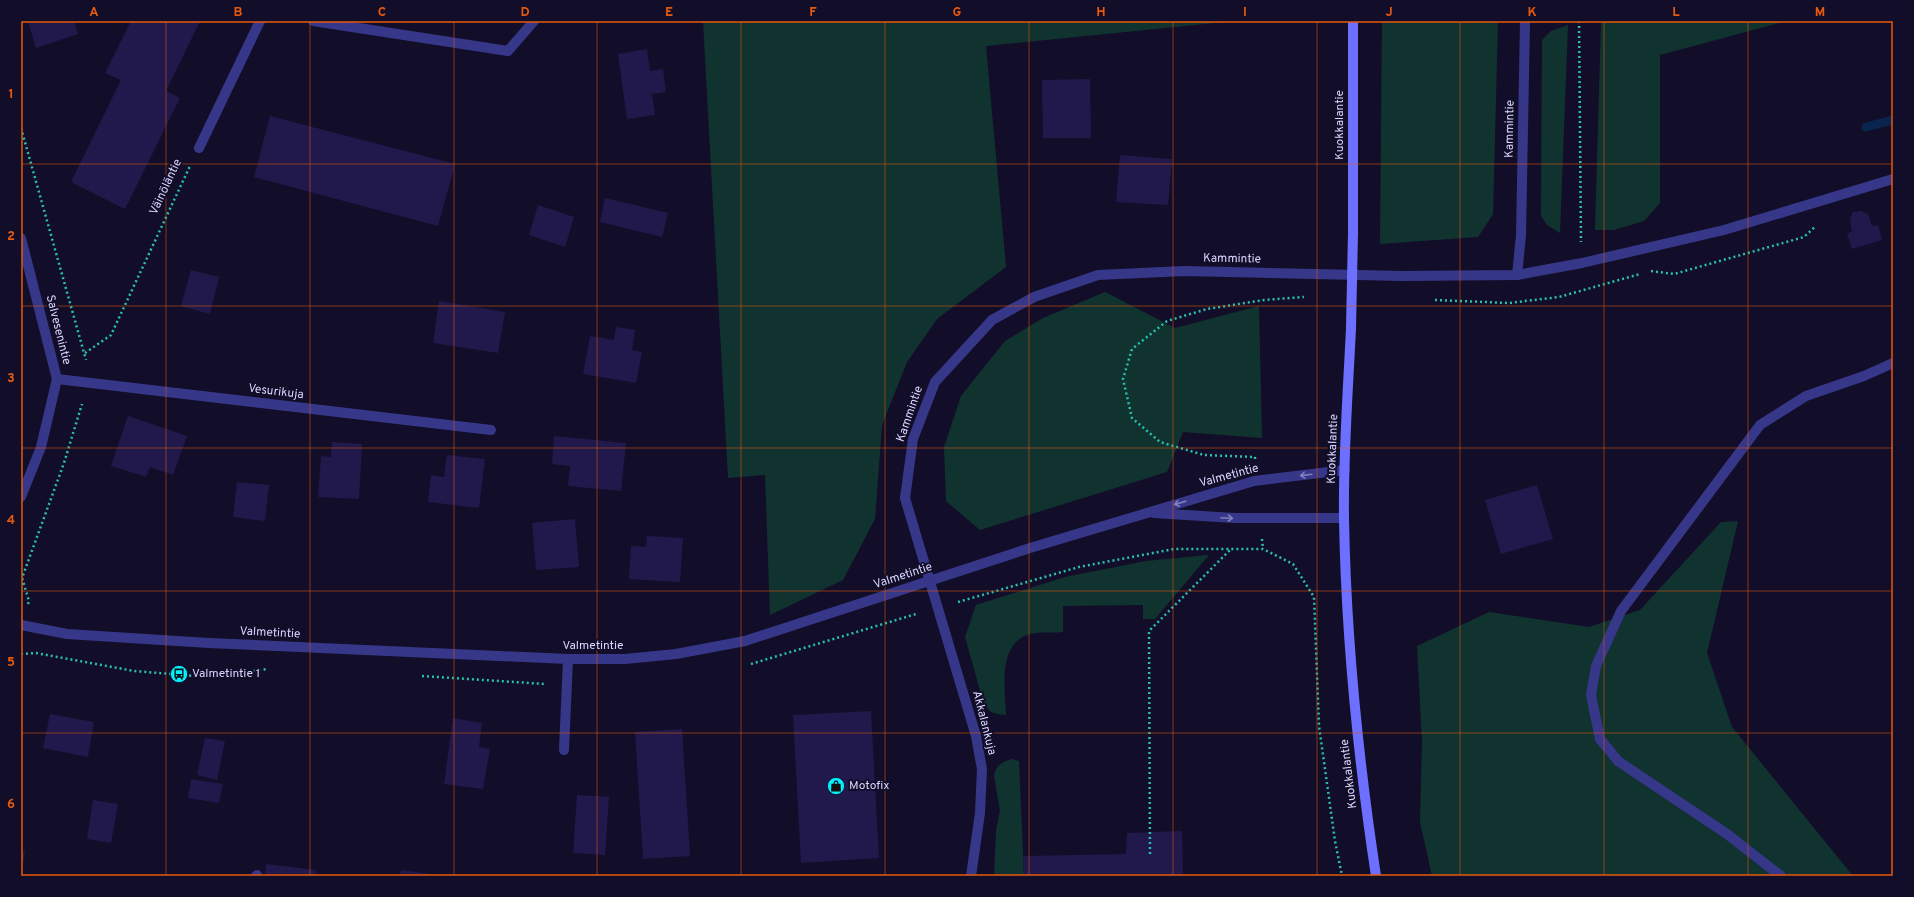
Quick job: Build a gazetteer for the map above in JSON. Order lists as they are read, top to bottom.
{
  "streets": {
    "main road": ["Kuokkalantie"],
    "street": [
      "Kammintie",
      "Salvesenintie",
      "Vesurikuja",
      "Valmetintie",
      "Akkalankuja"
    ],
    "path": ["Väinöläntie"]
  },
  "crossings": [
    ["Kuokkalantie", "Valmetintie"],
    ["Kammintie", "Valmetintie"],
    ["Kammintie", "Akkalankuja"],
    ["Salvesenintie", "Vesurikuja"],
    ["Valmetintie", "Akkalankuja"]
  ],
  "places": {
    "bus stop": ["Valmetintie 1"],
    "shop": ["Motofix"]
  },
  "grid": {
    "columns": [
      "A",
      "B",
      "C",
      "D",
      "E",
      "F",
      "G",
      "H",
      "I",
      "J",
      "K",
      "L",
      "M"
    ],
    "rows": [
      "1",
      "2",
      "3",
      "4",
      "5",
      "6"
    ]
  }
}
